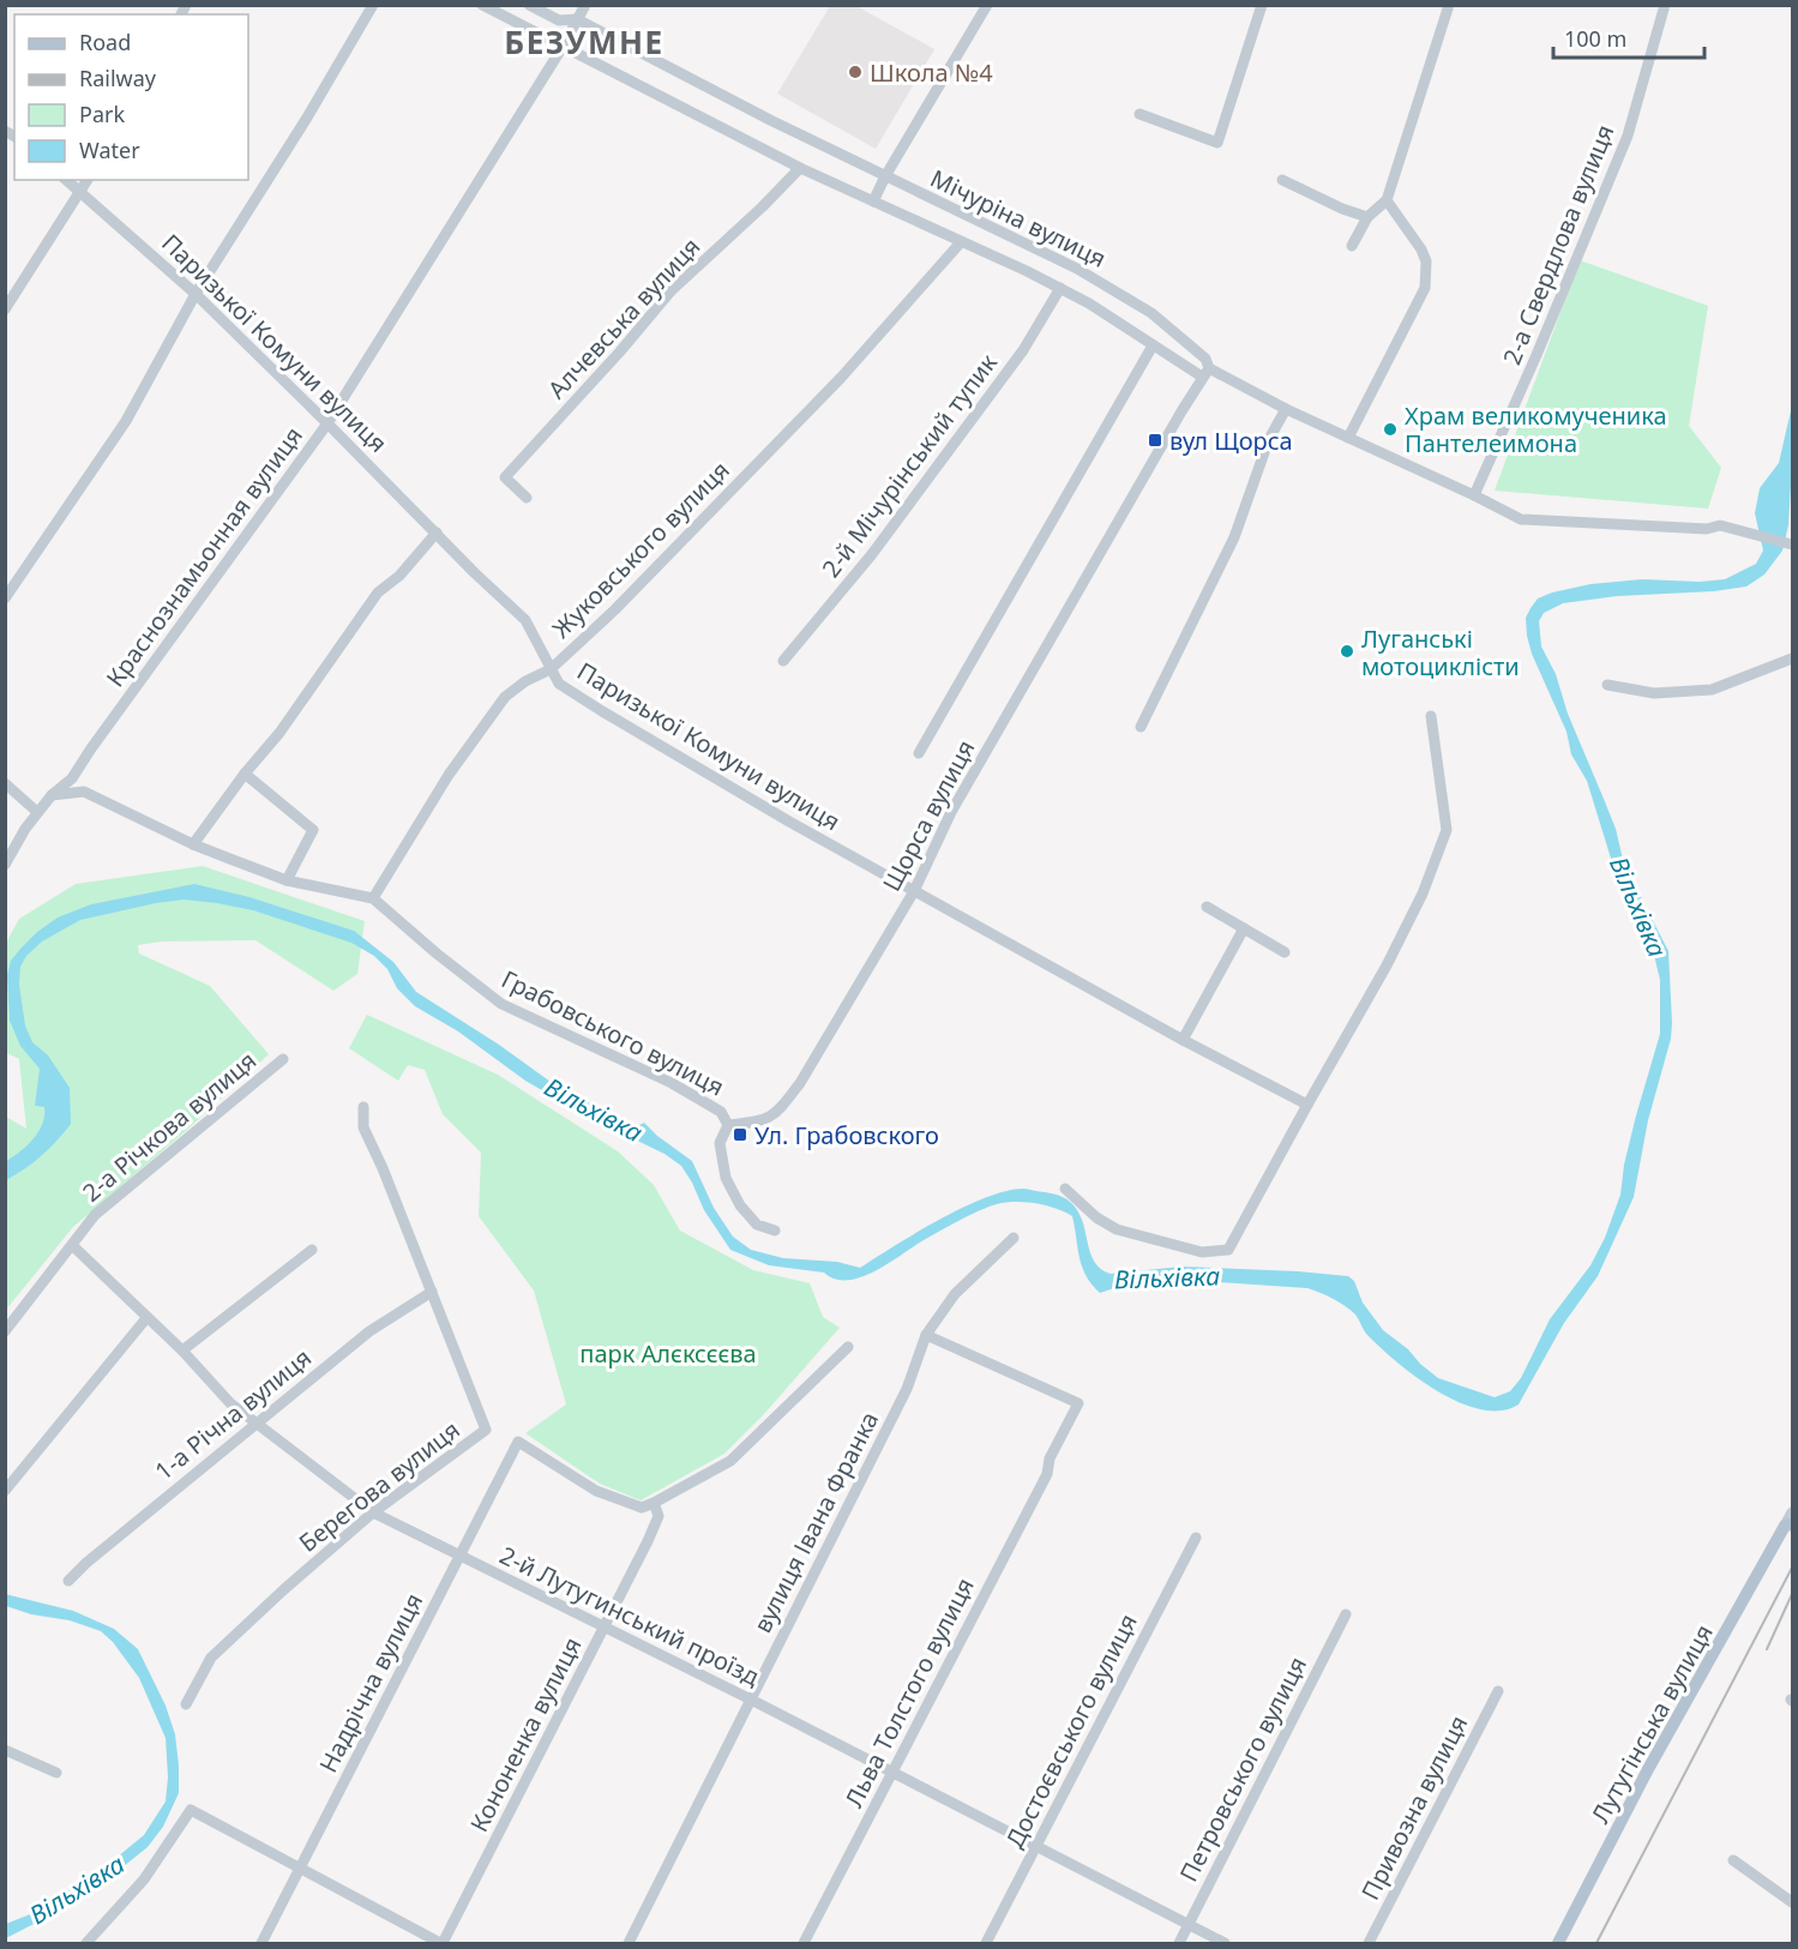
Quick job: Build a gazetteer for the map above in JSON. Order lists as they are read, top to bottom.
{
  "streets": {
    "main road": ["Лутугінська вулиця"],
    "street": [
      "Мічуріна вулиця",
      "2-а Свердлова вулиця",
      "Алчевська вулиця",
      "Паризької Комуни вулиця",
      "2-й Мічурінський тупик",
      "Жуковського вулиця",
      "Краснознамьонная вулиця",
      "Щорса вулиця",
      "Грабовського вулиця",
      "2-а Річкова вулиця",
      "1-а Річна вулиця",
      "Берегова вулиця",
      "вулиця Івана Франка",
      "2-й Лутугинський проїзд",
      "Надрічна вулиця",
      "Льва Толстого вулиця",
      "Достоєвського вулиця",
      "Кононенка вулиця",
      "Петровського вулиця",
      "Привозна вулиця"
    ]
  },
  "crossings": [
    ["Мічуріна вулиця", "2-а Свердлова вулиця"],
    ["Мічуріна вулиця", "Алчевська вулиця"],
    ["Мічуріна вулиця", "2-й Мічурінський тупик"],
    ["Мічуріна вулиця", "Жуковського вулиця"],
    ["Мічуріна вулиця", "Краснознамьонная вулиця"],
    ["Мічуріна вулиця", "Щорса вулиця"],
    ["Паризької Комуни вулиця", "Жуковського вулиця"],
    ["Паризької Комуни вулиця", "Краснознамьонная вулиця"],
    ["Паризької Комуни вулиця", "Щорса вулиця"],
    ["Жуковського вулиця", "Грабовського вулиця"],
    ["Краснознамьонная вулиця", "Грабовського вулиця"],
    ["Щорса вулиця", "Грабовського вулиця"],
    ["2-а Річкова вулиця", "2-й Лутугинський проїзд"],
    ["1-а Річна вулиця", "Берегова вулиця"],
    ["1-а Річна вулиця", "2-й Лутугинський проїзд"],
    ["Берегова вулиця", "2-й Лутугинський проїзд"],
    ["вулиця Івана Франка", "2-й Лутугинський проїзд"],
    ["вулиця Івана Франка", "Льва Толстого вулиця"],
    ["2-й Лутугинський проїзд", "Надрічна вулиця"],
    ["2-й Лутугинський проїзд", "Льва Толстого вулиця"],
    ["2-й Лутугинський проїзд", "Достоєвського вулиця"],
    ["2-й Лутугинський проїзд", "Кононенка вулиця"],
    ["2-й Лутугинський проїзд", "Петровського вулиця"],
    ["Надрічна вулиця", "Кононенка вулиця"]
  ],
  "districts": ["БЕЗУМНЕ"],
  "water": ["Вільхівка"],
  "parks": ["парк Алєксєєва"],
  "places": {
    "other": ["Школа №4", "Храм великомученика Пантелеимона", "Луганські мотоциклісти"],
    "transit": ["вул Щорса", "Ул. Грабовского"]
  },
  "legend": [
    "Road",
    "Railway",
    "Park",
    "Water"
  ],
  "scale_bar": "100 m"
}
